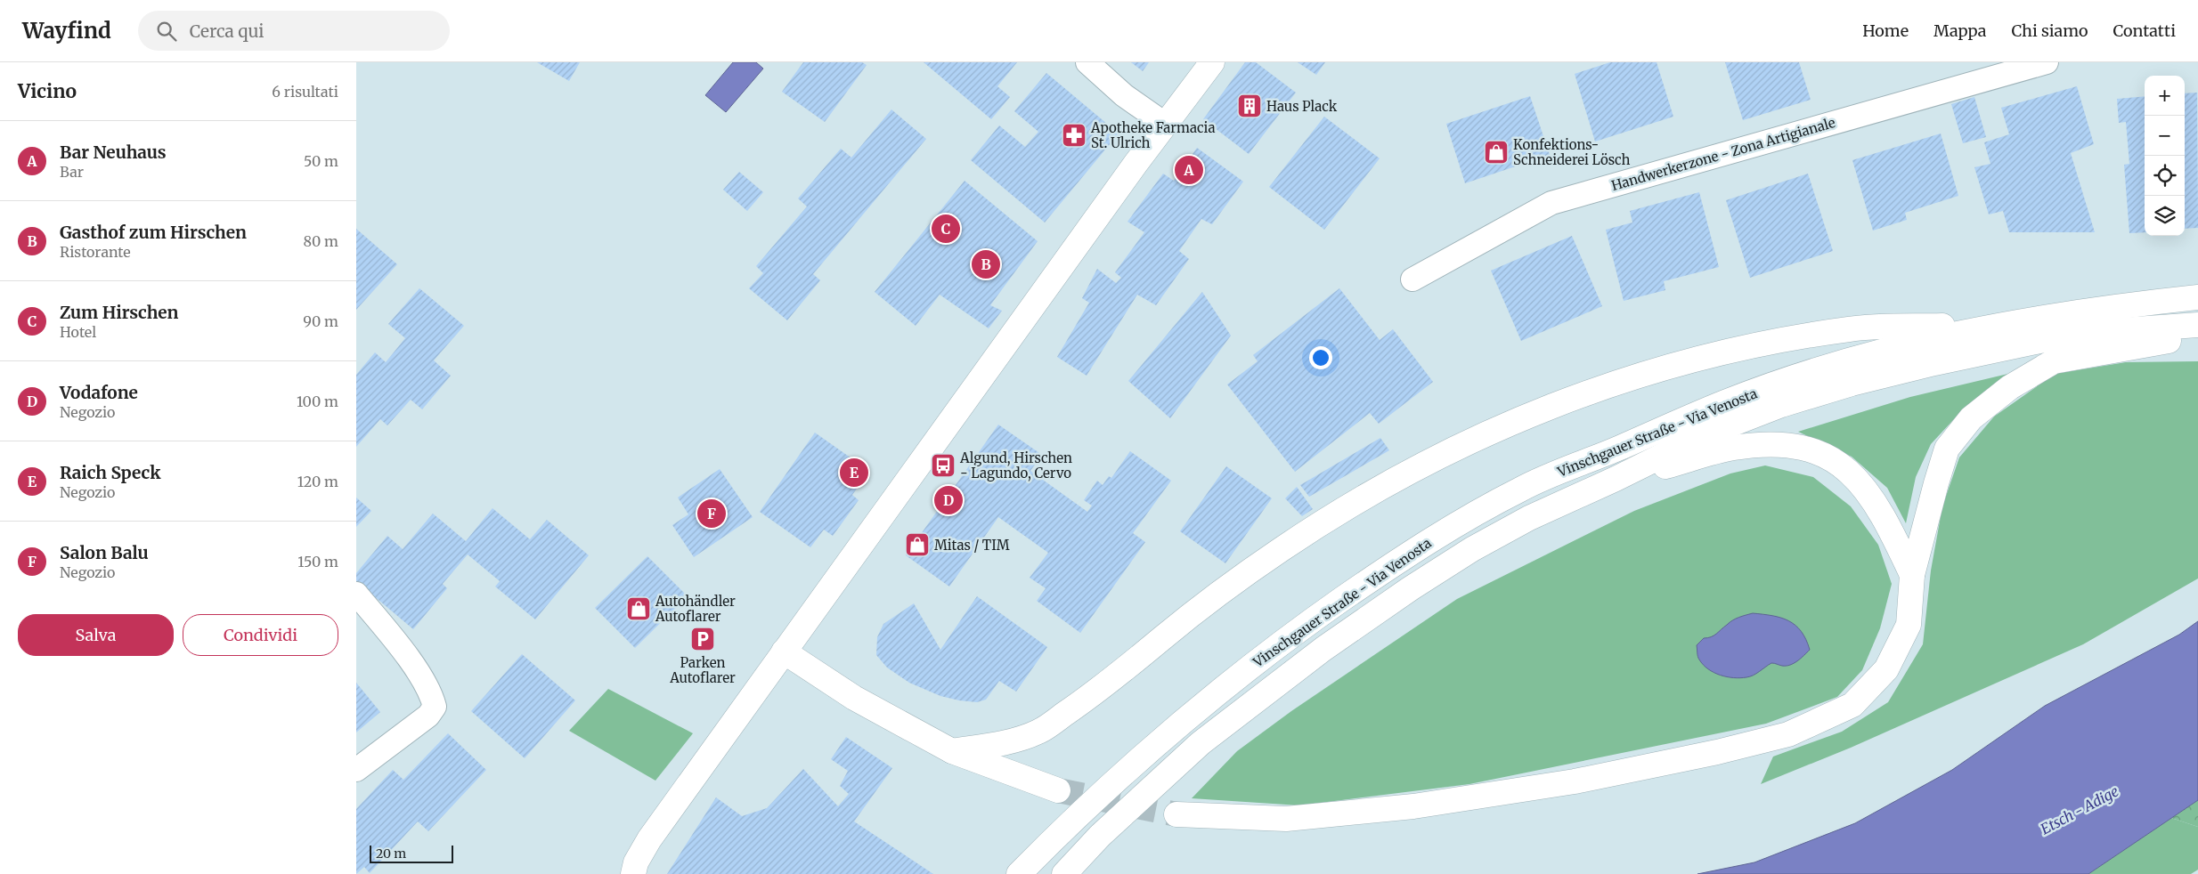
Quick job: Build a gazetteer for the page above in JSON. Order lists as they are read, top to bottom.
{
  "streets": {
    "main road": ["Vinschgauer Straße - Via Venosta"],
    "street": ["Handwerkerzone - Zona Artigianale"]
  },
  "water": ["Etsch - Adige"],
  "places": {
    "building": ["Haus Plack"],
    "pharmacy": ["Apotheke Farmacia St. Ulrich"],
    "shop": ["Konfektions- Schneiderei Lösch", "Mitas / TIM", "Autohändler Autoflarer"],
    "bus stop": ["Algund, Hirschen - Lagundo, Cervo"],
    "parking": ["Parken Autoflarer"]
  },
  "scale_bar": "20 m",
  "page": {
    "header": "Wayfind",
    "search": "Cerca qui",
    "nav": [
      "Home",
      "Mappa",
      "Chi siamo",
      "Contatti"
    ],
    "heading": ["Vicino", "6 risultati"],
    "map_buttons": ["+", "−"],
    "list": [
      {
        "mark": "A",
        "name": "Bar Neuhaus",
        "note": "Bar",
        "value": "50 m"
      },
      {
        "mark": "B",
        "name": "Gasthof zum Hirschen",
        "note": "Ristorante",
        "value": "80 m"
      },
      {
        "mark": "C",
        "name": "Zum Hirschen",
        "note": "Hotel",
        "value": "90 m"
      },
      {
        "mark": "D",
        "name": "Vodafone",
        "note": "Negozio",
        "value": "100 m"
      },
      {
        "mark": "E",
        "name": "Raich Speck",
        "note": "Negozio",
        "value": "120 m"
      },
      {
        "mark": "F",
        "name": "Salon Balu",
        "note": "Negozio",
        "value": "150 m"
      }
    ],
    "pins": [
      "A",
      "C",
      "B",
      "E",
      "D",
      "F"
    ],
    "buttons": ["Salva", "Condividi"],
    "scale": "20 m"
  }
}
